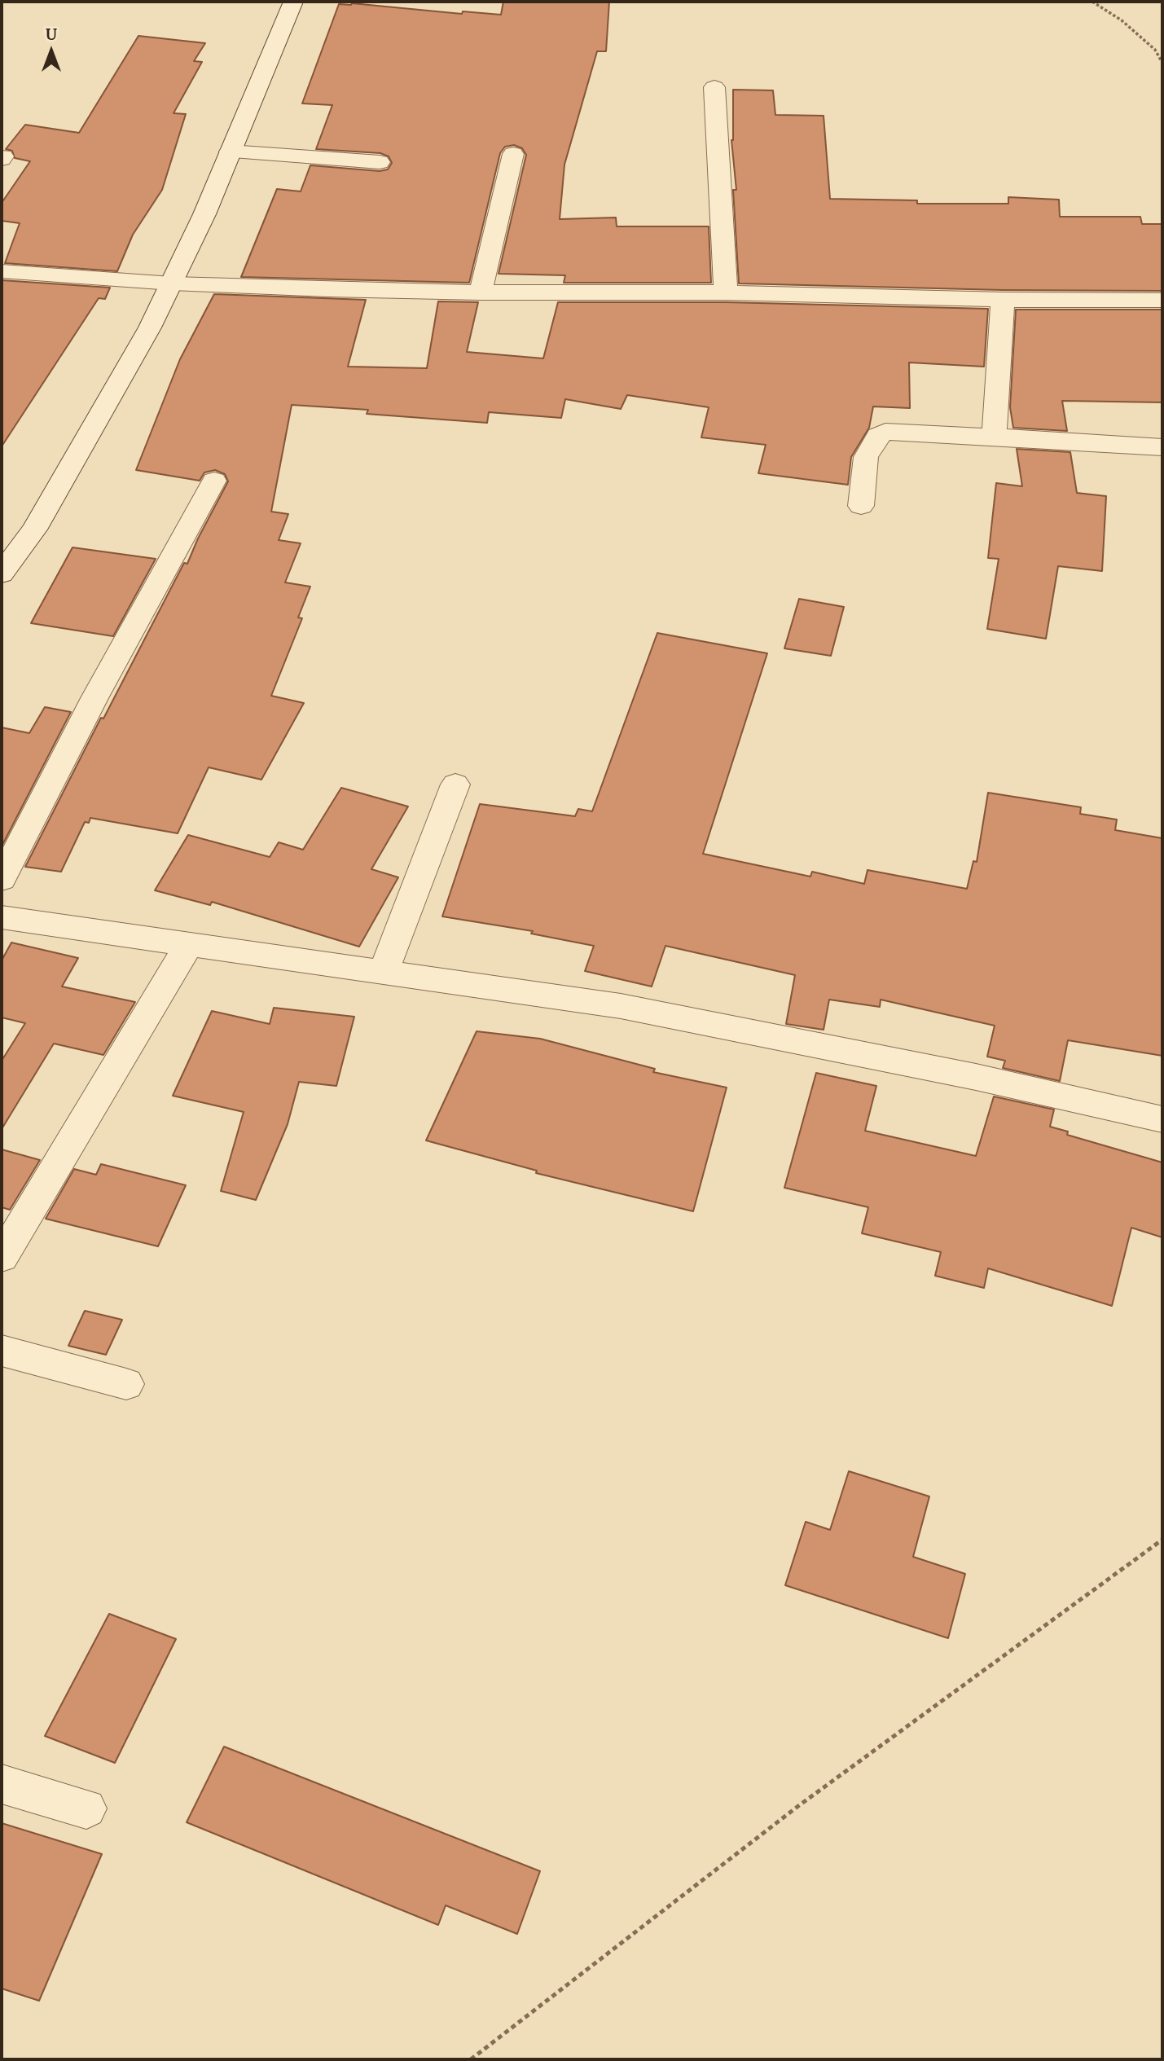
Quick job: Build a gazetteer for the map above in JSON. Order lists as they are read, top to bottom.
{
  "north": "top"
}
